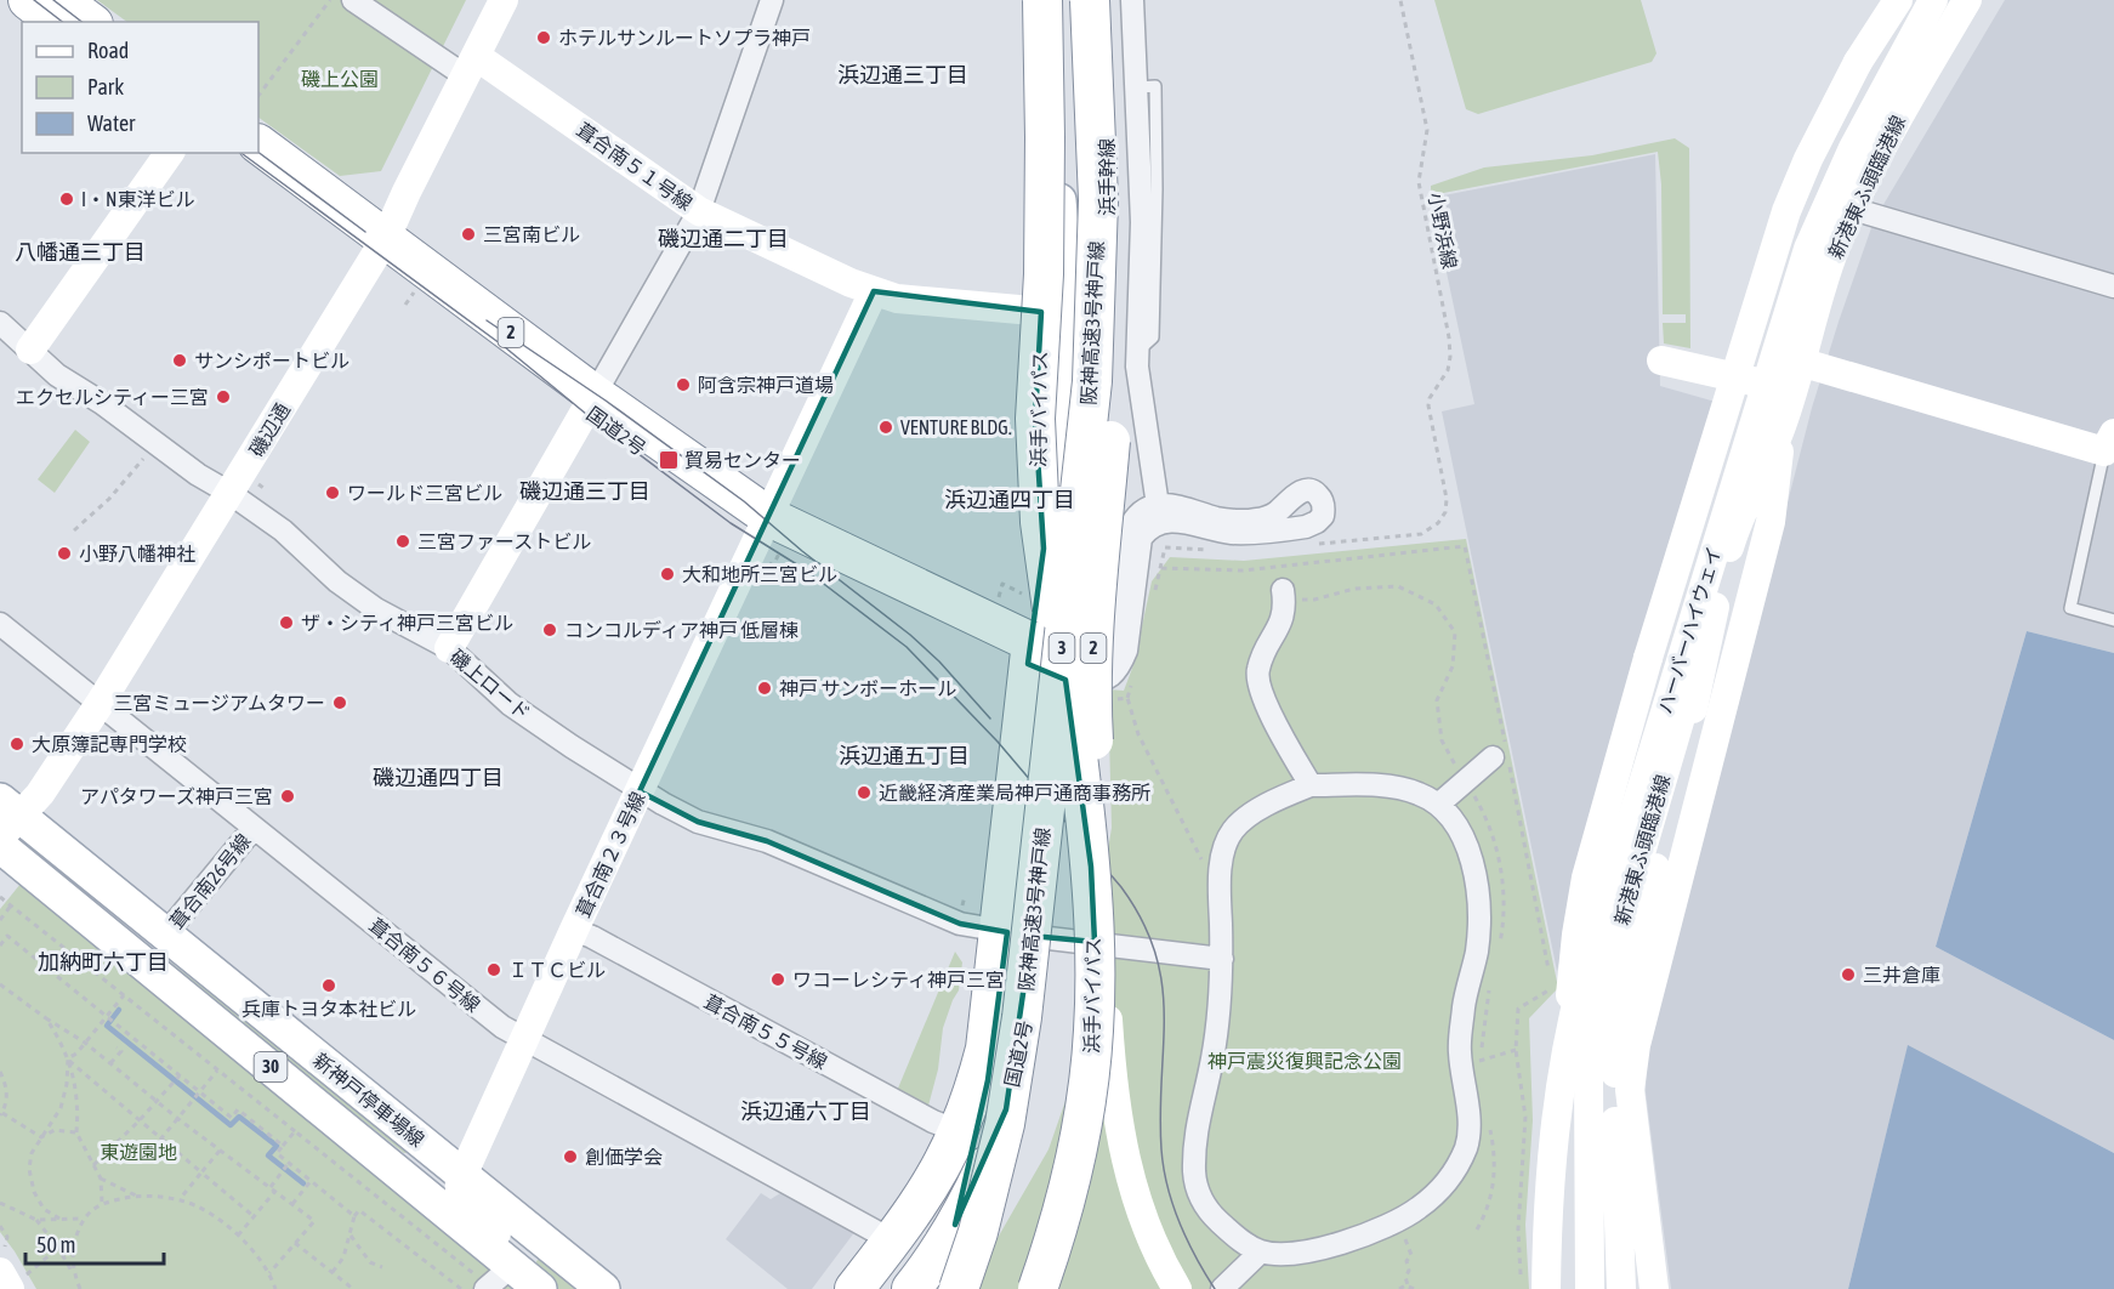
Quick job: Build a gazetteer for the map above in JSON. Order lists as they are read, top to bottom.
{
  "streets": {
    "highway": [
      "阪神高速3号神戸線",
      "2",
      "浜手バイパス",
      "国道2号",
      "3"
    ],
    "main road": ["浜手幹線", "30", "新神戸停車場線"],
    "street": [
      "葺合南５１号線",
      "新港東ふ頭臨港線",
      "磯辺通",
      "ハーバーハイウェイ",
      "磯上ロード",
      "葺合南２３号線",
      "葺合南26号線",
      "葺合南５６号線",
      "葺合南５５号線"
    ],
    "path": ["小野浜線"]
  },
  "crossings": [
    ["葺合南５１号線", "浜手幹線"],
    ["葺合南５１号線", "磯辺通"],
    ["葺合南５１号線", "葺合南２３号線"],
    ["浜手幹線", "国道2号"],
    ["磯辺通", "国道2号"],
    ["磯辺通", "磯上ロード"],
    ["磯辺通", "葺合南５６号線"],
    ["磯辺通", "新神戸停車場線"],
    ["国道2号", "磯上ロード"],
    ["国道2号", "葺合南２３号線"],
    ["国道2号", "葺合南５６号線"],
    ["国道2号", "葺合南５５号線"],
    ["磯上ロード", "葺合南２３号線"],
    ["葺合南２３号線", "葺合南５６号線"],
    ["葺合南２３号線", "葺合南５５号線"],
    ["葺合南２３号線", "新神戸停車場線"],
    ["葺合南26号線", "葺合南５６号線"],
    ["葺合南26号線", "新神戸停車場線"]
  ],
  "districts": [
    "浜辺通三丁目",
    "磯辺通二丁目",
    "八幡通三丁目",
    "磯辺通三丁目",
    "浜辺通四丁目",
    "浜辺通五丁目",
    "磯辺通四丁目",
    "加納町六丁目",
    "浜辺通六丁目"
  ],
  "parks": ["磯上公園", "神戸震災復興記念公園", "東遊園地"],
  "places": {
    "other": [
      "ホテルサンルートソプラ神戸",
      "I・N東洋ビル",
      "三宮南ビル",
      "サンシポートビル",
      "阿含宗神戸道場",
      "エクセルシティー三宮",
      "VENTURE BLDG.",
      "ワールド三宮ビル",
      "三宮ファーストビル",
      "小野八幡神社",
      "大和地所三宮ビル",
      "ザ・シティ神戸三宮ビル",
      "コンコルディア神戸 低層棟",
      "神戸 サンボーホール",
      "三宮ミュージアムタワー",
      "大原簿記専門学校",
      "近畿経済産業局神戸通商事務所",
      "アパタワーズ神戸三宮",
      "ＩＴＣビル",
      "三井倉庫",
      "ワコーレシティ神戸三宮",
      "兵庫トヨタ本社ビル",
      "創価学会"
    ],
    "transit": ["貿易センター"]
  },
  "legend": ["Road", "Park", "Water"],
  "scale_bar": "50 m"
}
